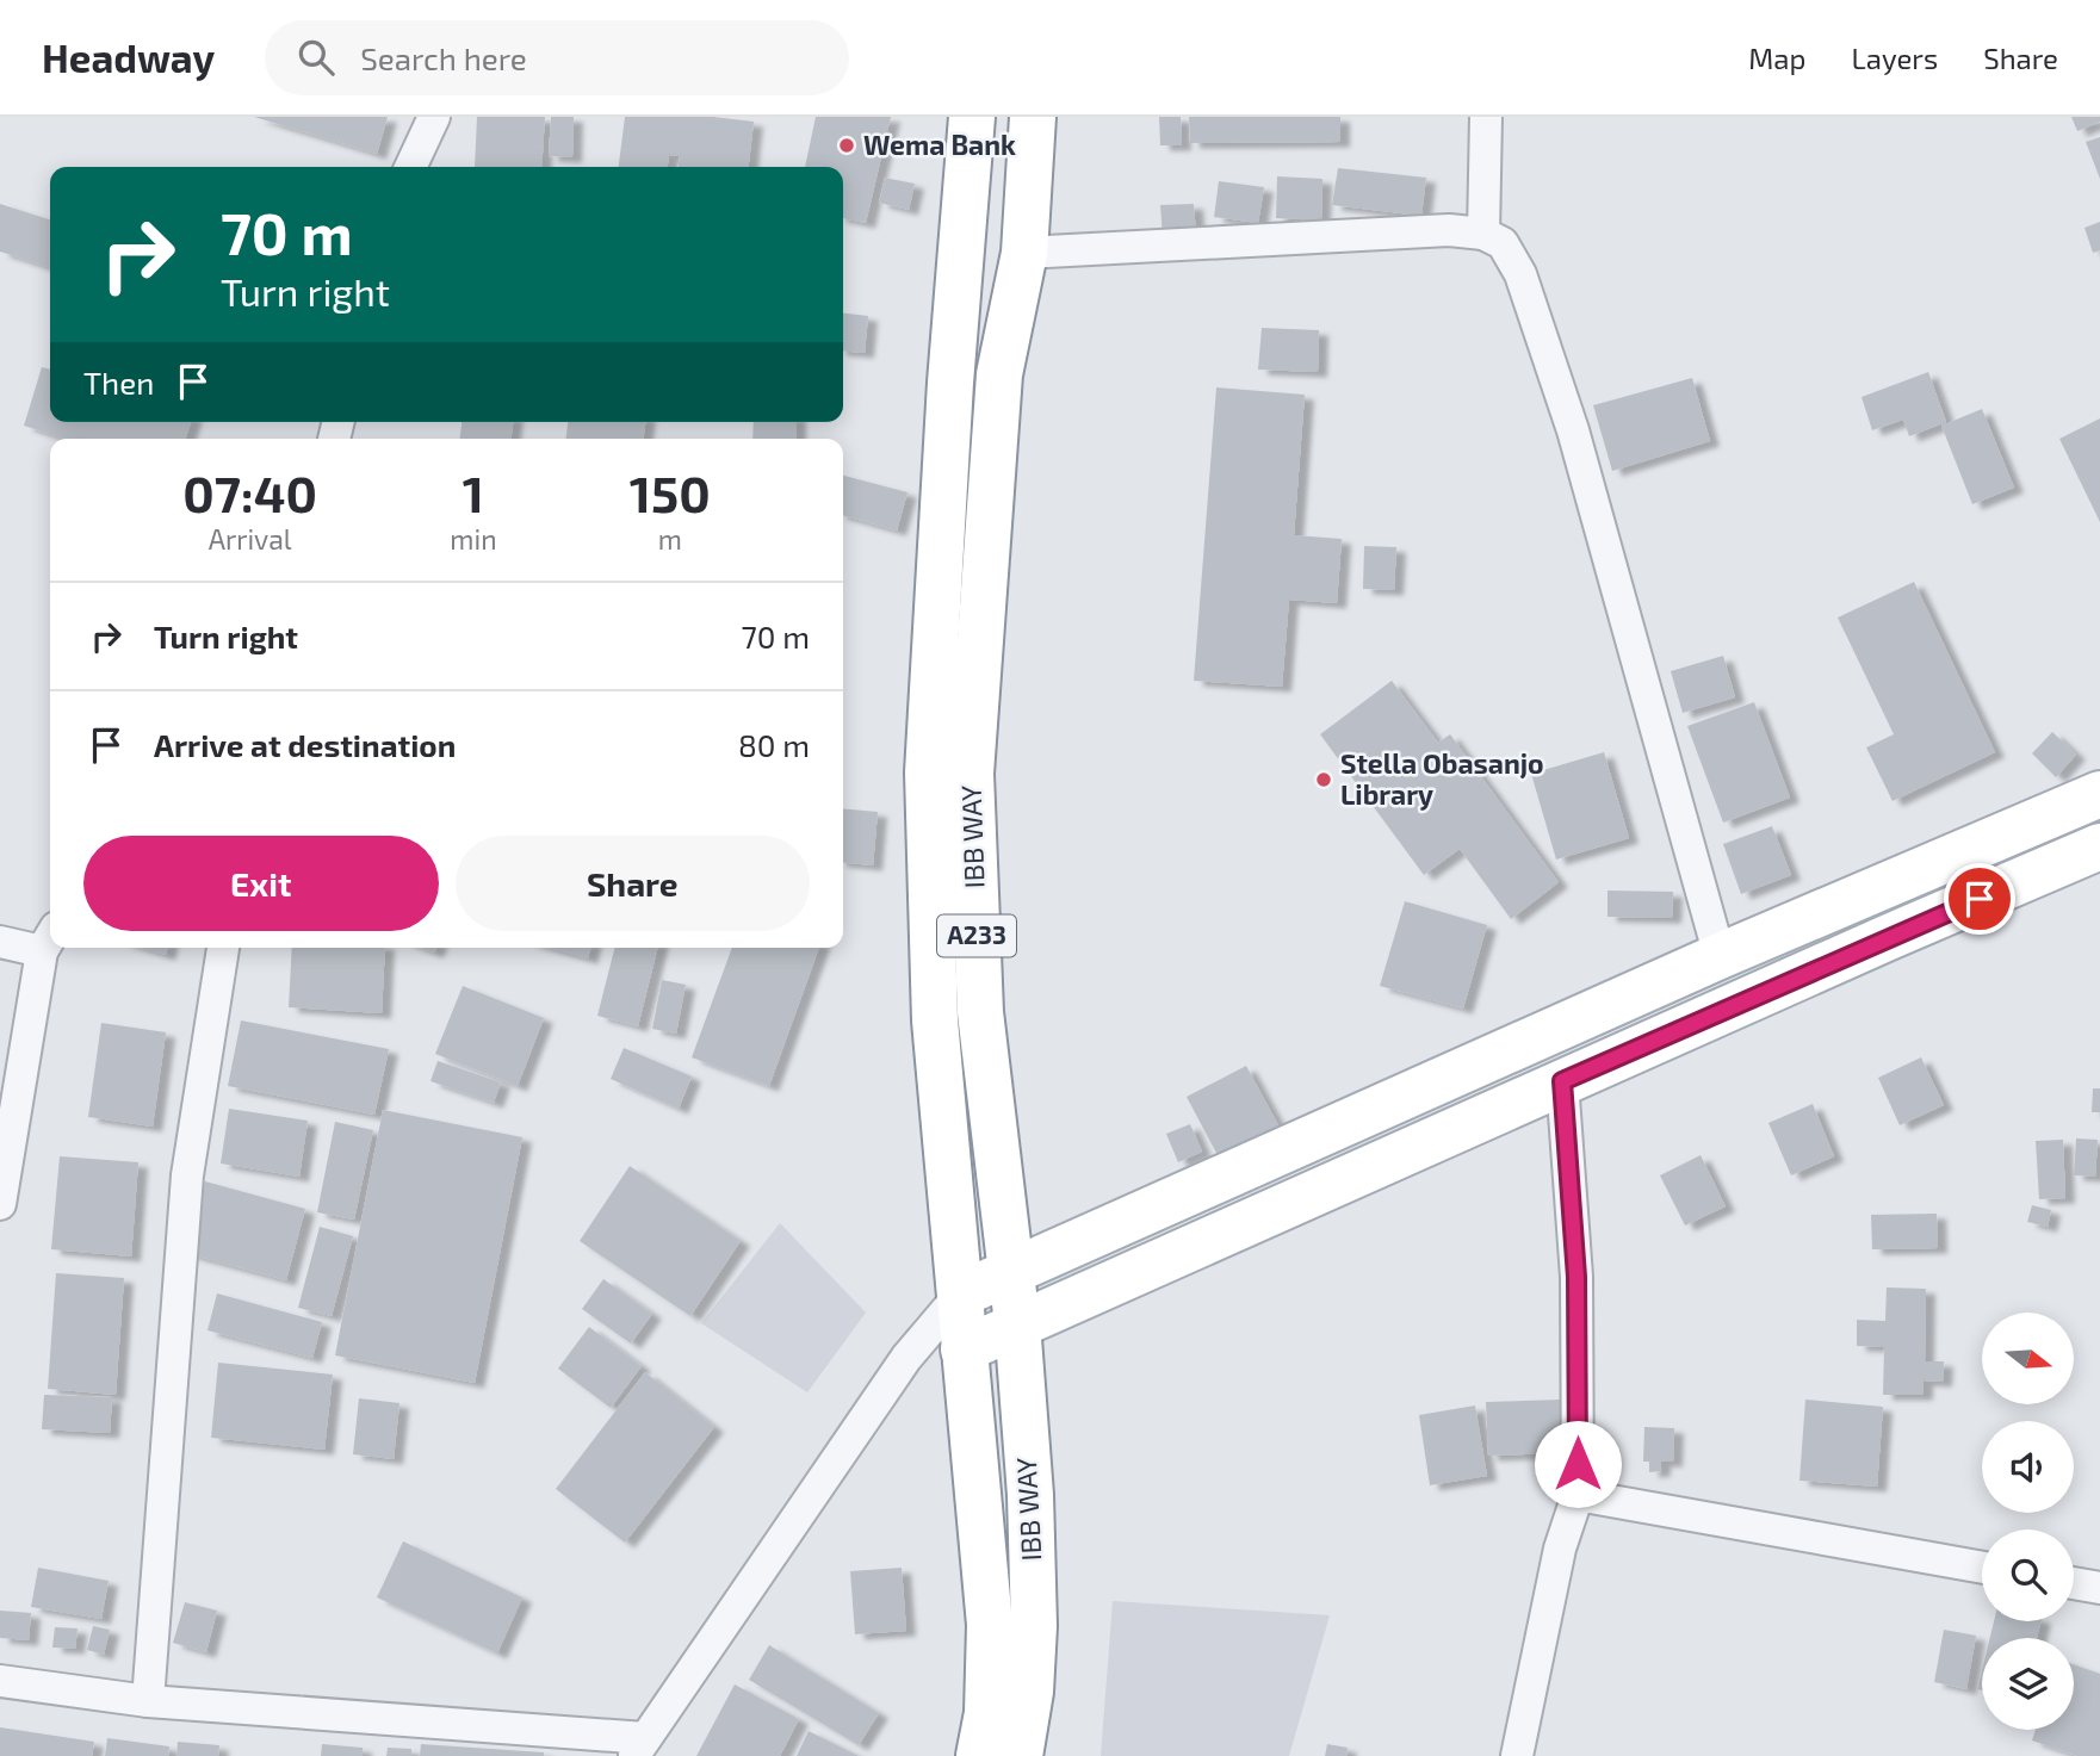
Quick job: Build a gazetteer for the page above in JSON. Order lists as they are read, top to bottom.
{
  "streets": {
    "main road": ["IBB WAY", "A233"]
  },
  "places": ["Wema Bank", "Stella Obasanjo Library"],
  "north": "right",
  "page": {
    "header": "Headway",
    "search": "Search here",
    "nav": ["Map", "Layers", "Share"],
    "turn": ["70 m", "Turn right"],
    "then": "Then",
    "eta": [
      "07:40",
      "Arrival",
      "1",
      "min",
      "150",
      "m"
    ],
    "list": [
      {
        "name": "Turn right",
        "value": "70 m"
      },
      {
        "name": "Arrive at destination",
        "value": "80 m"
      }
    ],
    "buttons": ["Exit", "Share"]
  }
}
